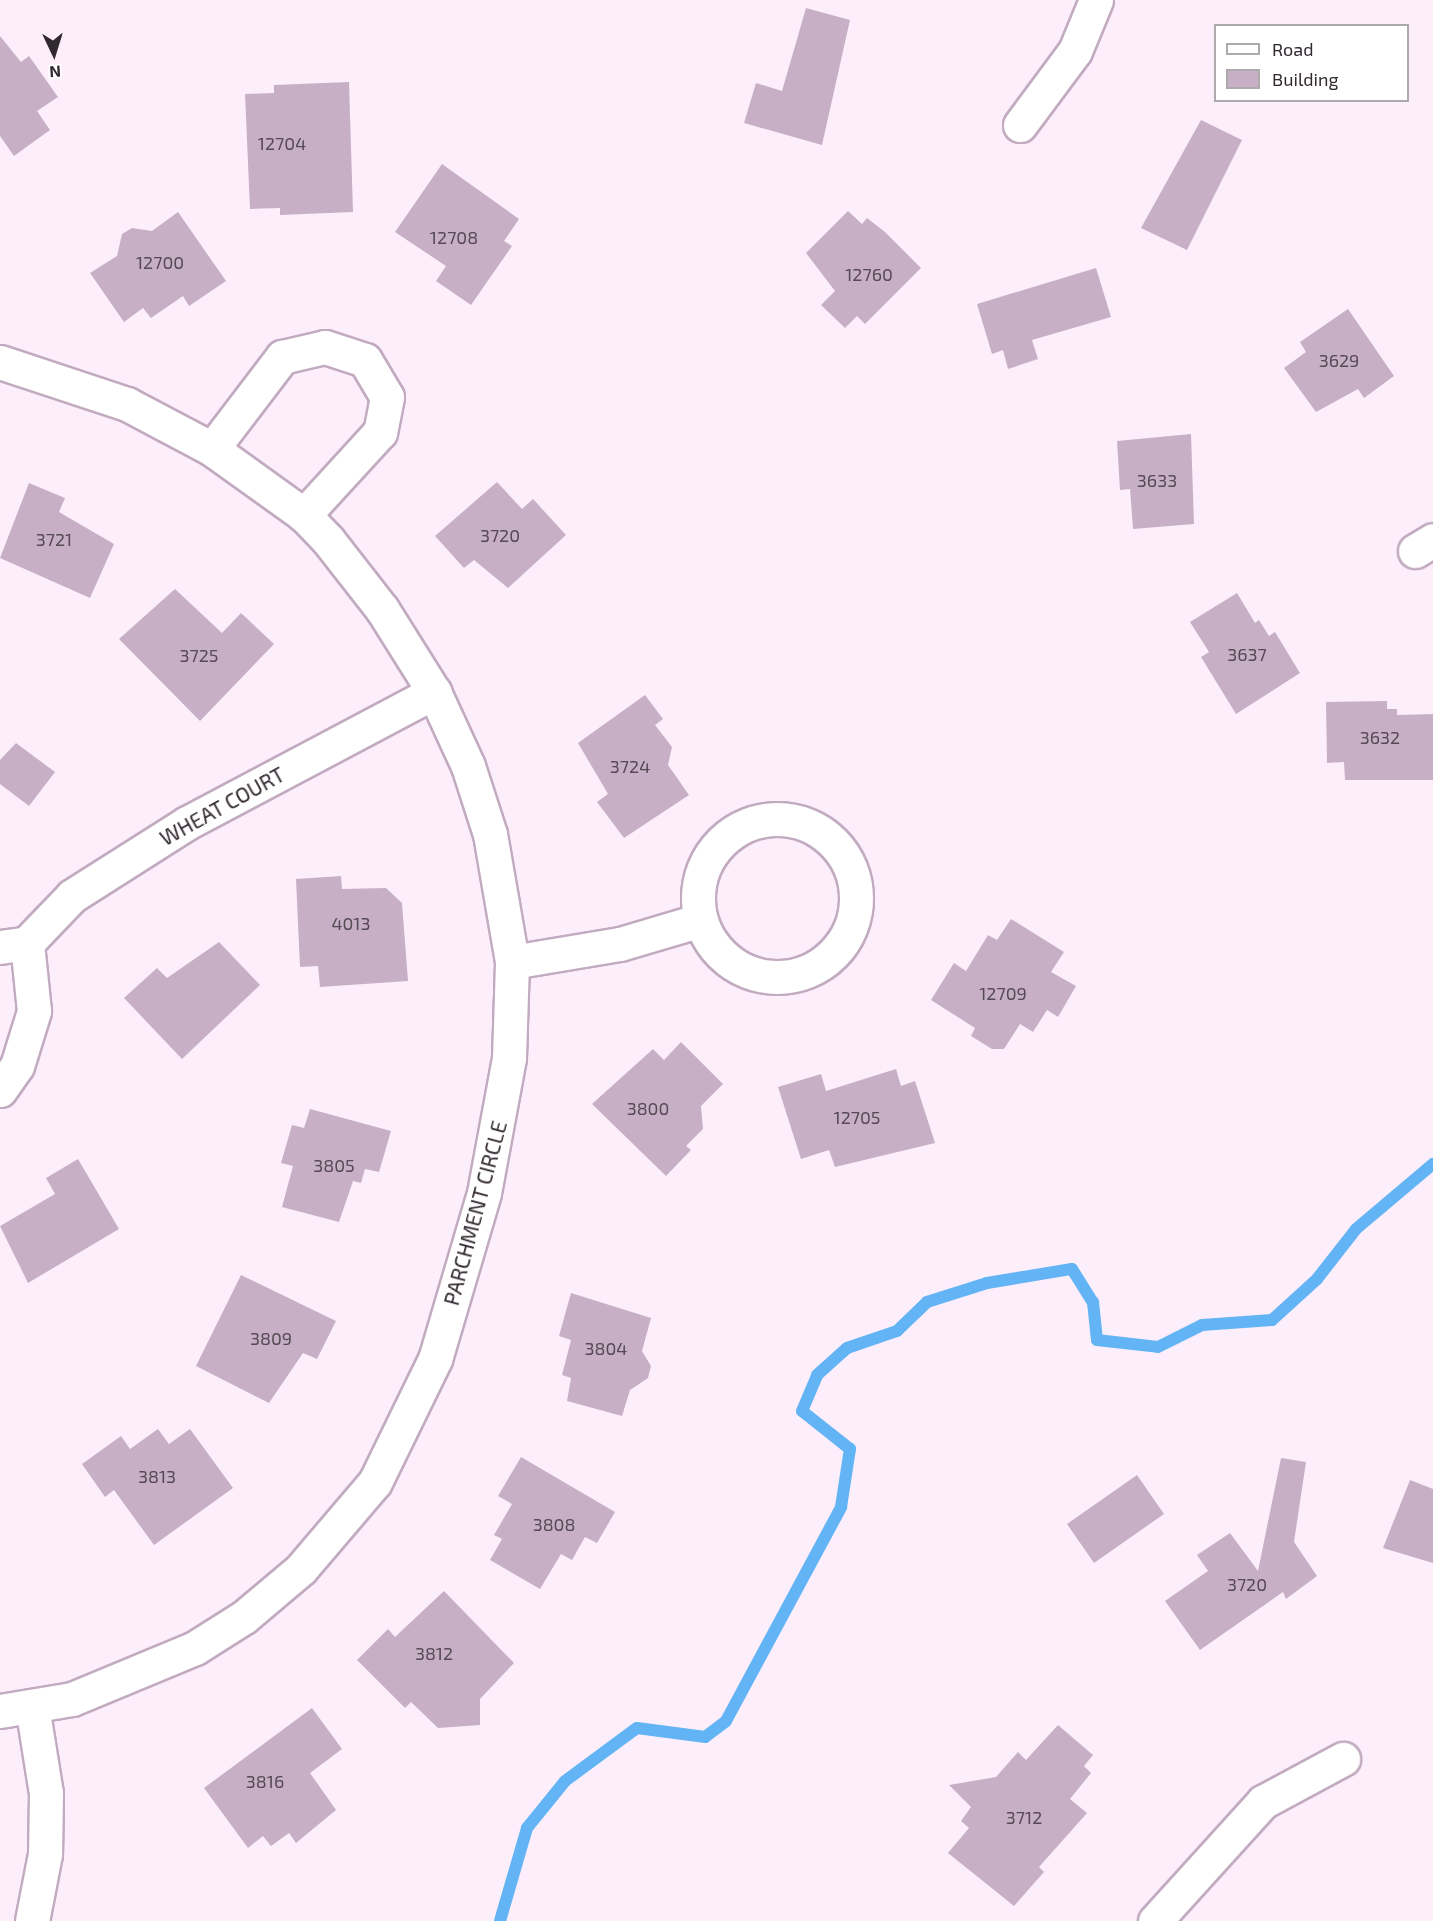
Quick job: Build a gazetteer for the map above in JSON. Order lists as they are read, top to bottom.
{
  "streets": {
    "street": ["WHEAT COURT", "PARCHMENT CIRCLE"]
  },
  "crossings": [
    ["WHEAT COURT", "PARCHMENT CIRCLE"]
  ],
  "house_numbers": [
    "12704",
    "12708",
    "12700",
    "12760",
    "3629",
    "3633",
    "3720",
    "3721",
    "3637",
    "3725",
    "3632",
    "3724",
    "4013",
    "12709",
    "3800",
    "12705",
    "3805",
    "3809",
    "3804",
    "3813",
    "3808",
    "3720",
    "3812",
    "3816",
    "3712"
  ],
  "legend": ["Road", "Building"],
  "north": "bottom"
}
